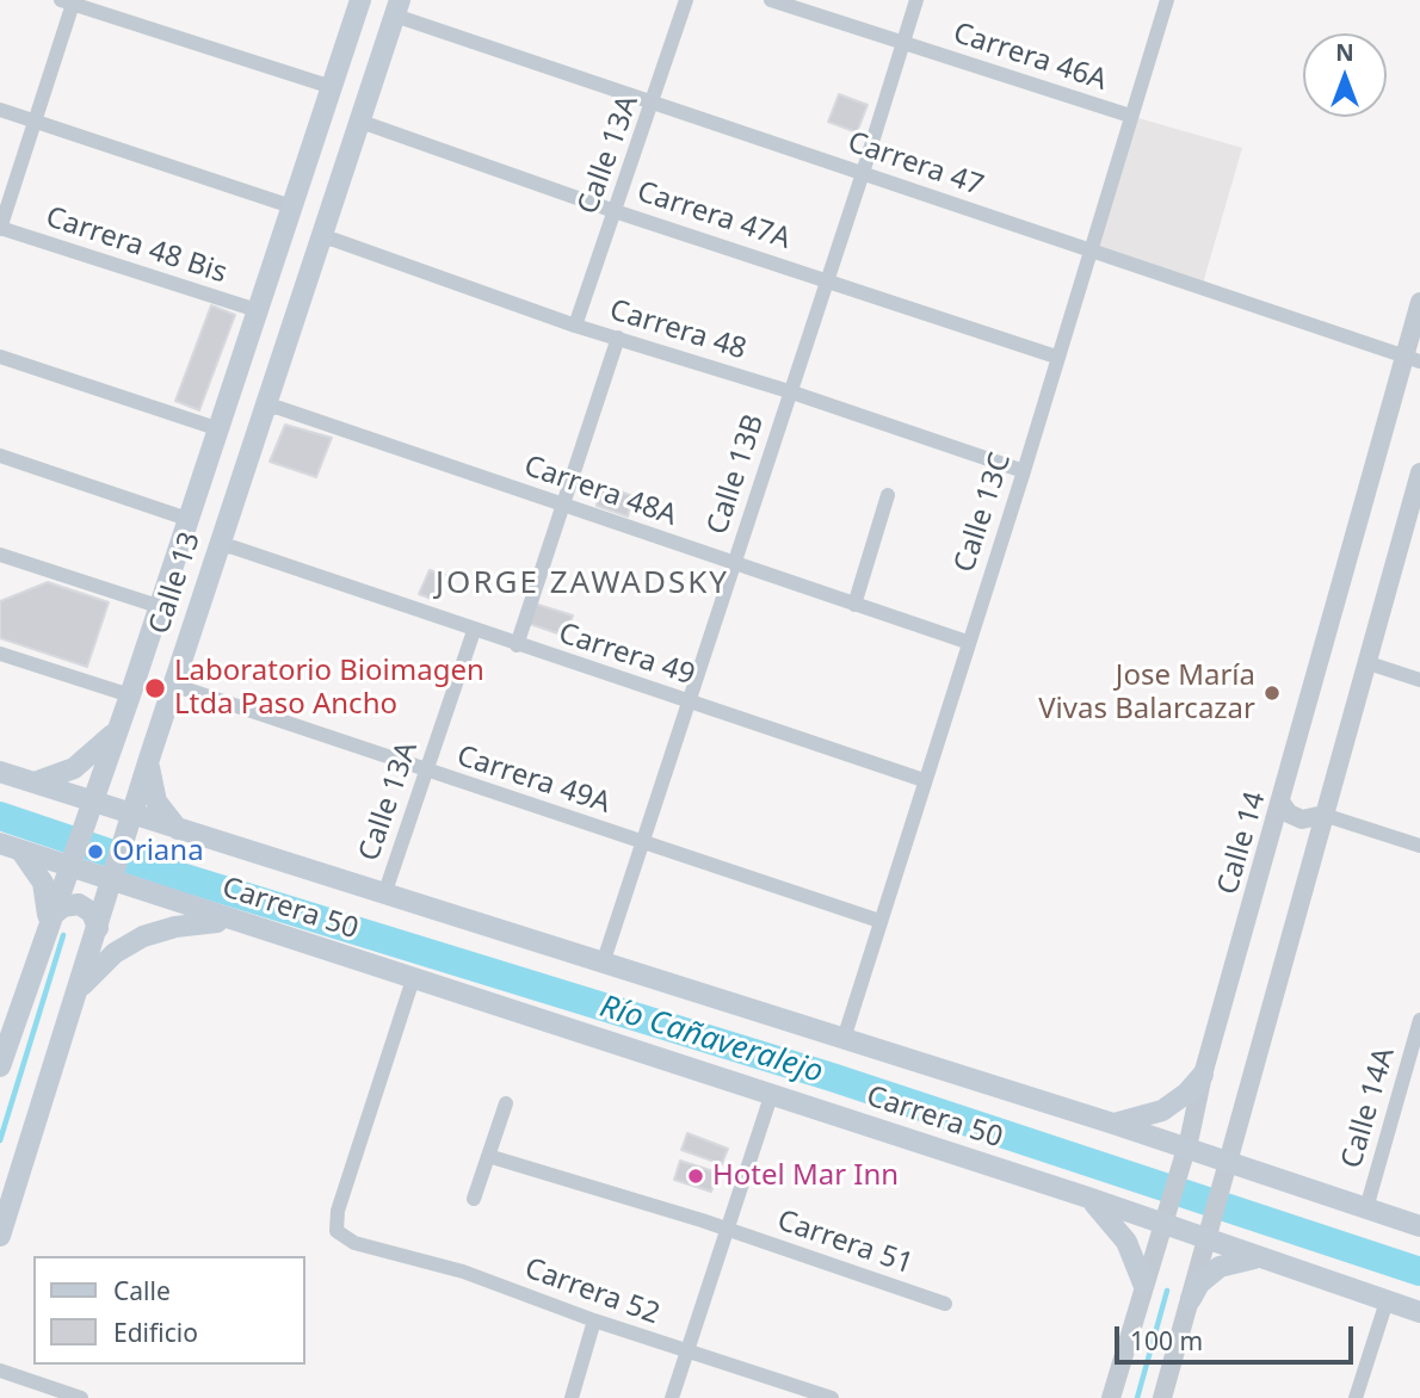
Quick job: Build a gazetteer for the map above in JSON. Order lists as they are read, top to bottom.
{
  "streets": {
    "main road": ["Calle 13", "Carrera 50"],
    "street": [
      "Carrera 46A",
      "Calle 13A",
      "Carrera 47",
      "Carrera 47A",
      "Carrera 48 Bis",
      "Carrera 48",
      "Calle 13B",
      "Carrera 48A",
      "Calle 13C",
      "Carrera 49",
      "Carrera 49A",
      "Calle 14",
      "Calle 14A",
      "Carrera 51",
      "Carrera 52"
    ]
  },
  "crossings": [
    ["Carrera 46A", "Calle 13B"],
    ["Carrera 46A", "Calle 13C"],
    ["Calle 13A", "Carrera 47"],
    ["Calle 13A", "Carrera 47A"],
    ["Calle 13A", "Carrera 48"],
    ["Calle 13A", "Carrera 49"],
    ["Calle 13A", "Carrera 49A"],
    ["Calle 13A", "Carrera 50"],
    ["Carrera 47", "Calle 13B"],
    ["Carrera 47", "Calle 13C"],
    ["Carrera 47", "Calle 13"],
    ["Carrera 47", "Calle 14"],
    ["Carrera 47A", "Calle 13B"],
    ["Carrera 47A", "Calle 13C"],
    ["Carrera 47A", "Calle 13"],
    ["Carrera 48 Bis", "Calle 13"],
    ["Carrera 48", "Calle 13B"],
    ["Carrera 48", "Calle 13C"],
    ["Carrera 48", "Calle 13"],
    ["Calle 13B", "Carrera 48A"],
    ["Calle 13B", "Carrera 49"],
    ["Calle 13B", "Carrera 49A"],
    ["Calle 13B", "Carrera 50"],
    ["Carrera 48A", "Calle 13C"],
    ["Carrera 48A", "Calle 13"],
    ["Calle 13C", "Carrera 49"],
    ["Calle 13C", "Carrera 49A"],
    ["Calle 13C", "Carrera 50"],
    ["Calle 13", "Carrera 49"],
    ["Calle 13", "Carrera 49A"],
    ["Calle 13", "Carrera 50"],
    ["Calle 14", "Carrera 50"],
    ["Carrera 50", "Calle 14A"],
    ["Carrera 50", "Carrera 52"]
  ],
  "districts": ["JORGE ZAWADSKY"],
  "water": ["Río Cañaveralejo"],
  "places": [
    "Laboratorio Bioimagen Ltda Paso Ancho",
    "Jose María Vivas Balarcazar",
    "Oriana",
    "Hotel Mar Inn"
  ],
  "legend": ["Calle", "Edificio"],
  "scale_bar": "100 m",
  "north": "top"
}
